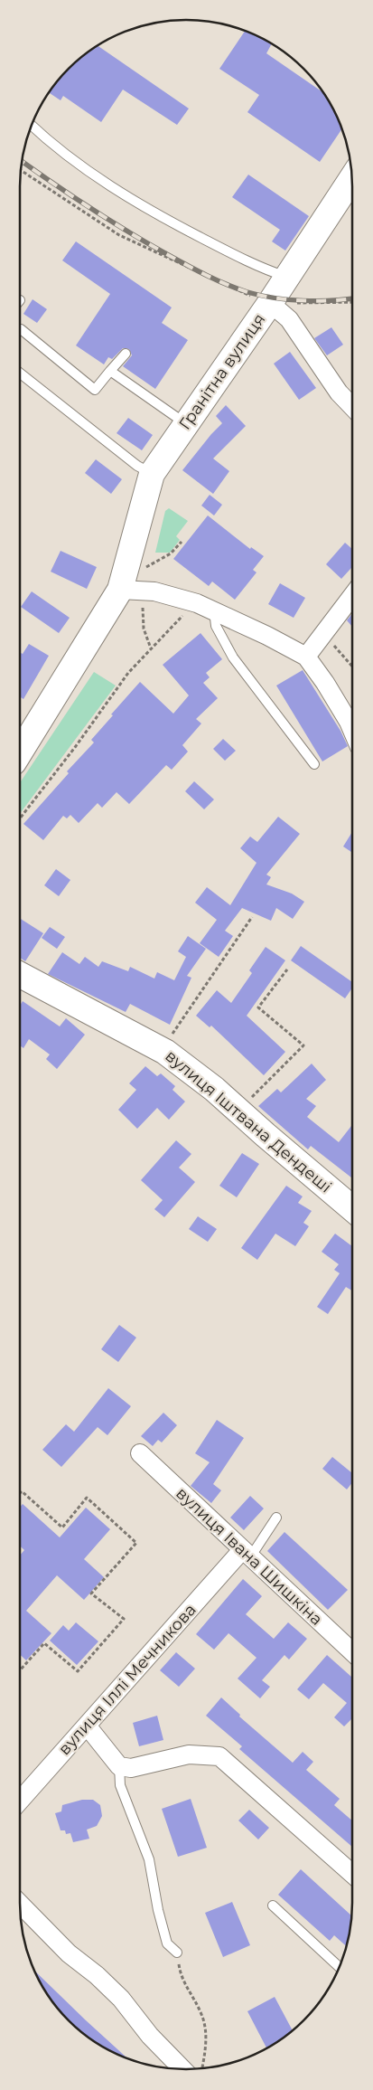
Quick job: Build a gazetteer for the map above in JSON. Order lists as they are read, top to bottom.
{
  "streets": {
    "street": [
      "Гранітна вулиця",
      "вулиця Іштвана Дендеші",
      "вулиця Івана Шишкіна",
      "вулиця Іллі Мечникова"
    ]
  },
  "crossings": [
    ["вулиця Івана Шишкіна", "вулиця Іллі Мечникова"]
  ]
}
